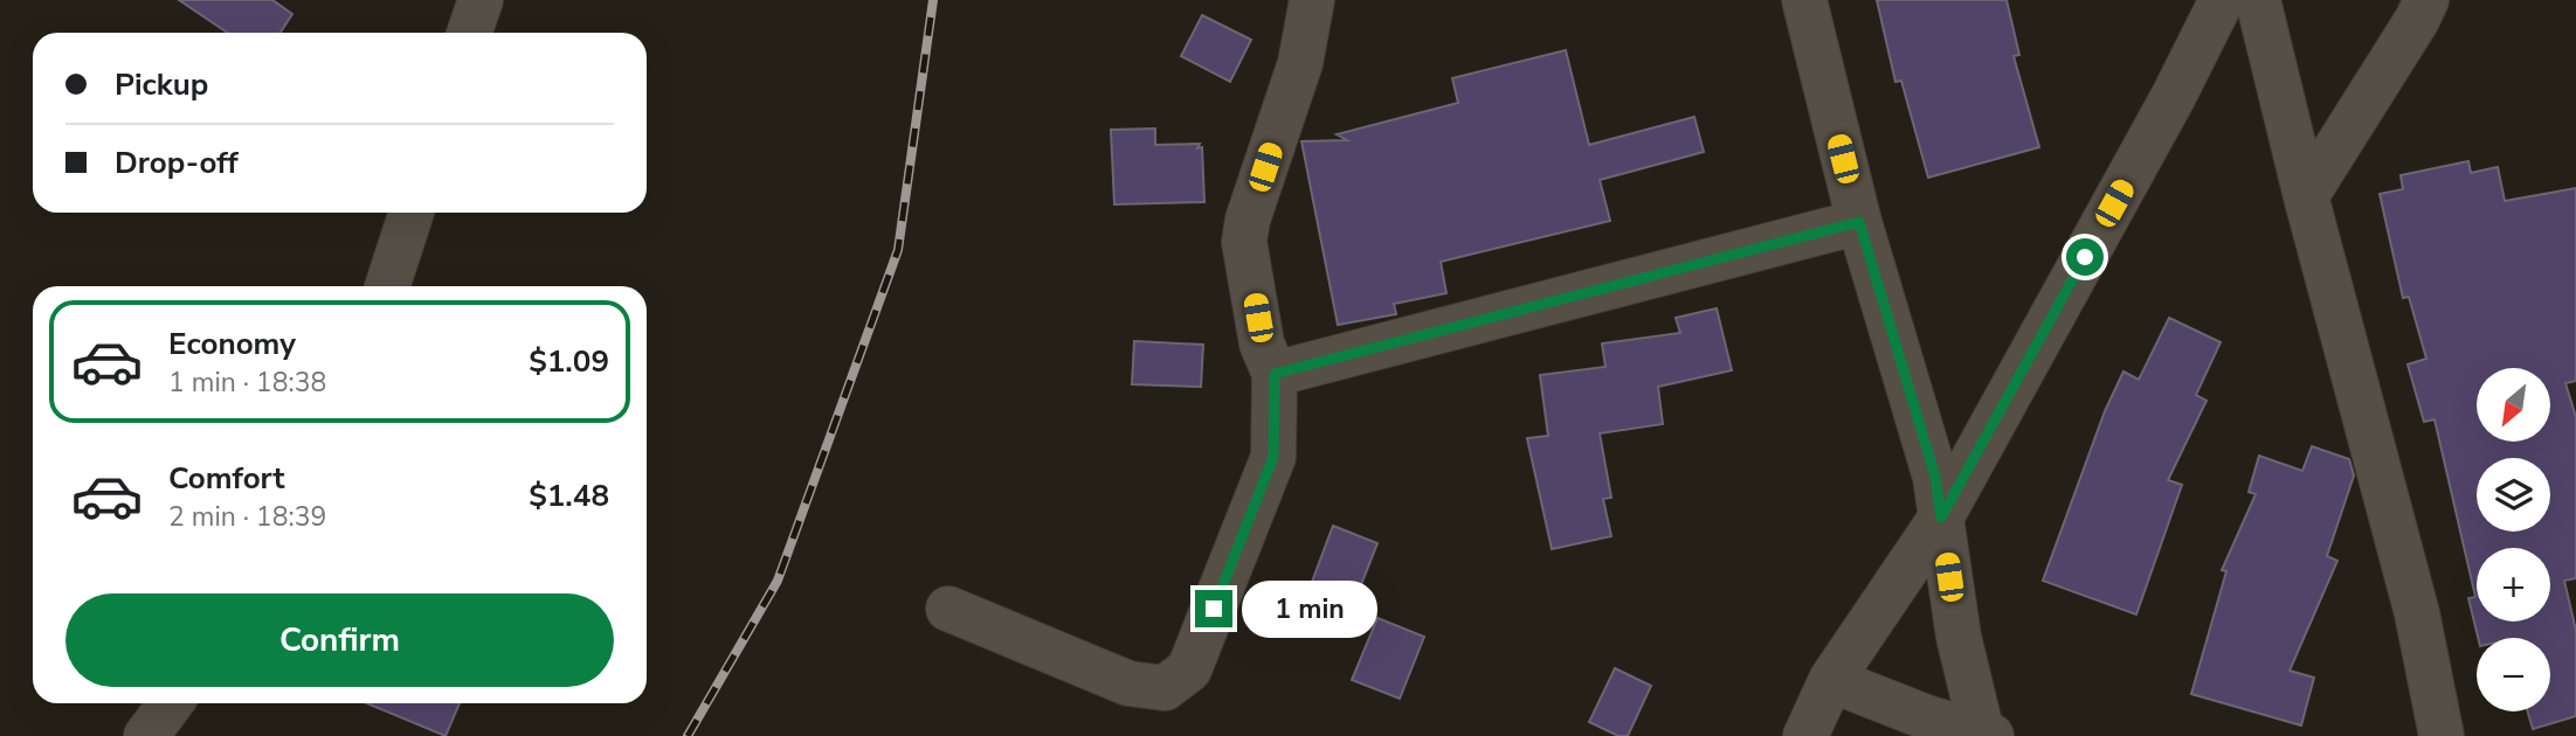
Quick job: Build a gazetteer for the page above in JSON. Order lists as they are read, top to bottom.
{
  "north": "bottom left",
  "page": {
    "banner": ["Pickup", "Drop-off"],
    "list": [
      {
        "name": "Economy",
        "note": "1 min · 18:38",
        "value": "$1.09"
      },
      {
        "name": "Comfort",
        "note": "2 min · 18:39",
        "value": "$1.48"
      }
    ],
    "map_buttons": ["+", "−"],
    "buttons": "Confirm",
    "bubble": "1 min"
  }
}
